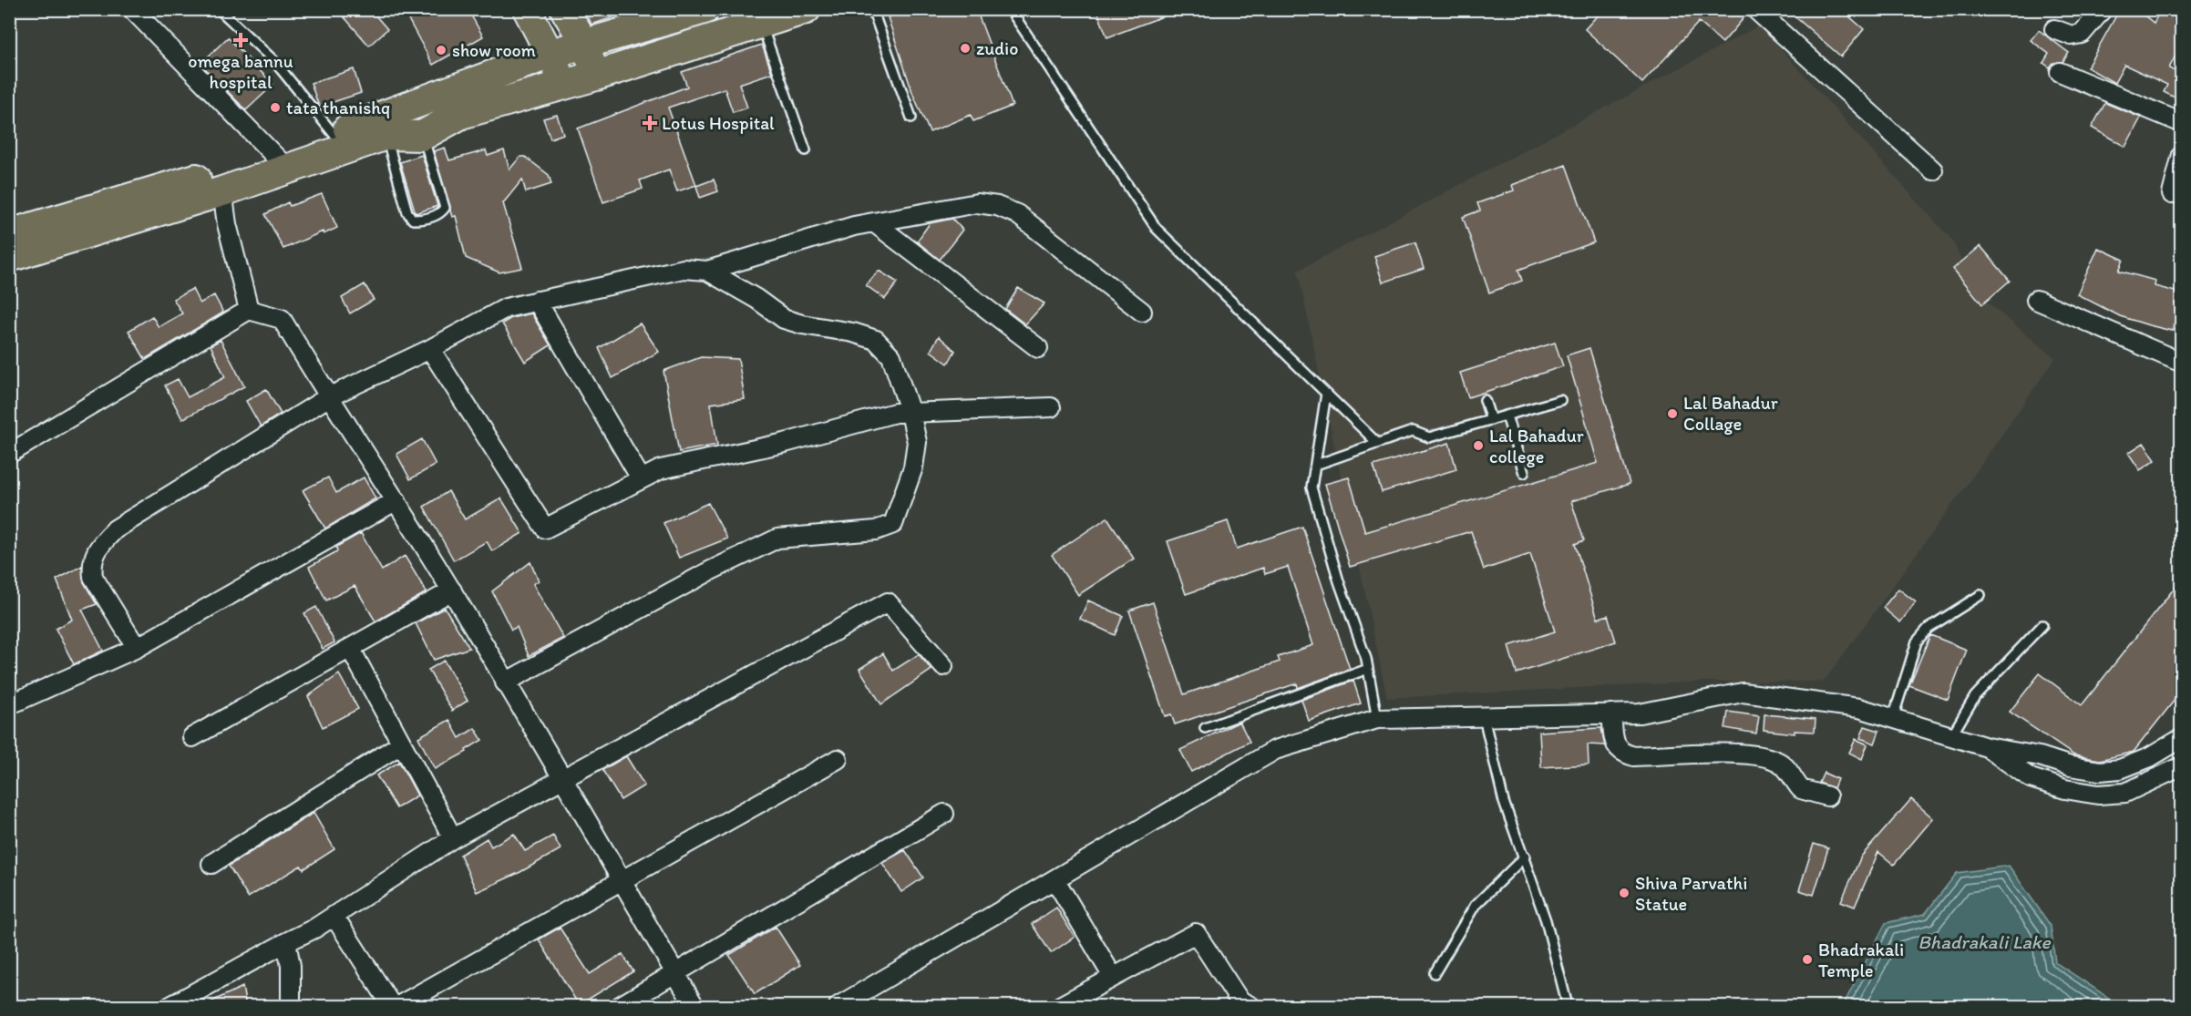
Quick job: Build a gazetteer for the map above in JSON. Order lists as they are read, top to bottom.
{
  "water": ["Bhadrakali Lake"],
  "places": {
    "health": ["omega bannu hospital", "Lotus Hospital"],
    "other": [
      "zudio",
      "show room",
      "tata thanishq",
      "Lal Bahadur Collage",
      "Lal Bahadur college",
      "Shiva Parvathi Statue",
      "Bhadrakali Temple"
    ]
  }
}
